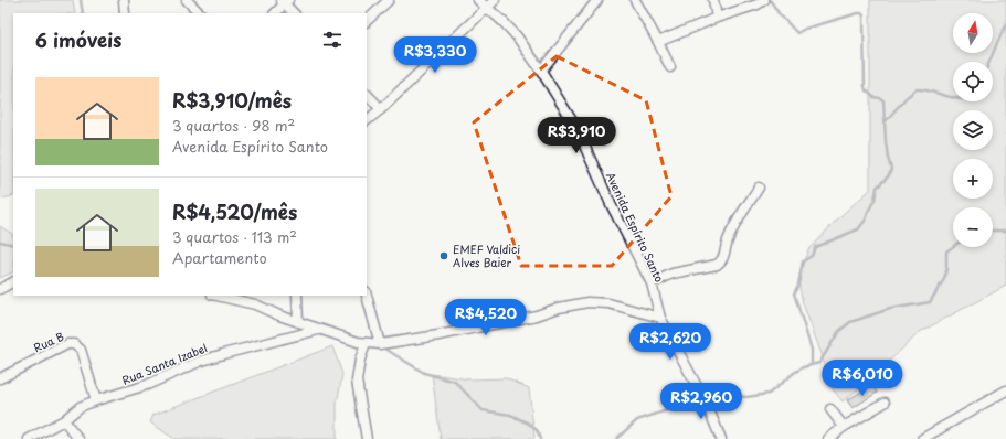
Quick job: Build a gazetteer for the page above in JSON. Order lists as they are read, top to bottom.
{
  "streets": {
    "street": ["Avenida Espírito Santo", "Rua B", "Rua Santa Izabel"]
  },
  "crossings": [
    ["Rua B", "Rua Santa Izabel"]
  ],
  "places": ["EMEF Valdici Alves Baier"],
  "north": "top",
  "page": {
    "map_buttons": ["+", "−"],
    "heading": "6 imóveis",
    "price": [
      "R$3,330",
      "R$3,910",
      "R$4,520",
      "R$2,620",
      "R$6,010",
      "R$2,960"
    ],
    "list": [
      {
        "name": "R$3,910/mês",
        "note": "3 quartos · 98 m² · Avenida Espírito Santo"
      },
      {
        "name": "R$4,520/mês",
        "note": "3 quartos · 113 m² · Apartamento"
      }
    ]
  }
}
